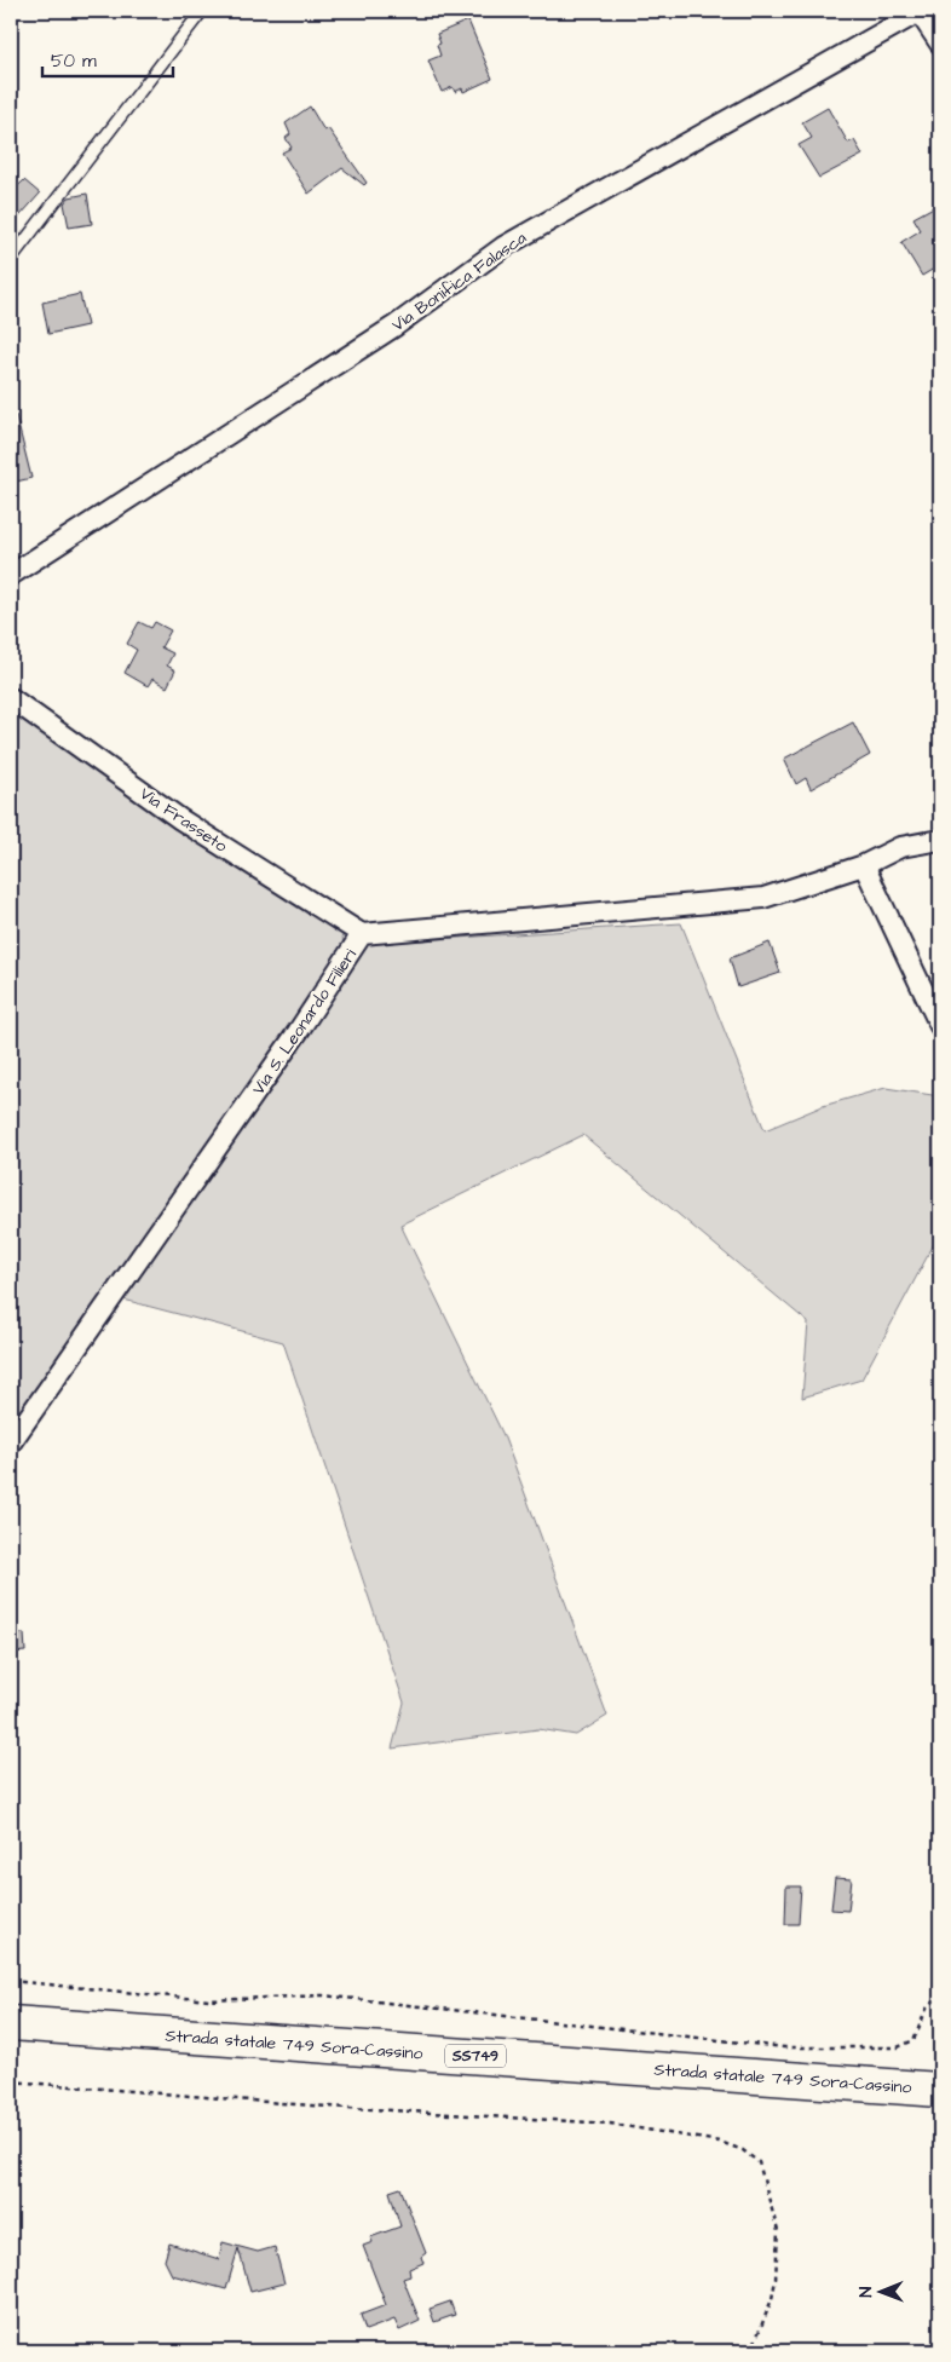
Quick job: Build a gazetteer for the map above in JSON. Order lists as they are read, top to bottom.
{
  "streets": {
    "highway": ["Strada statale 749 Sora-Cassino", "SS749"],
    "street": ["Via Bonifica Falasca", "Via Frasseto", "Via S. Leonardo Filieri"]
  },
  "crossings": [
    ["Via Frasseto", "Via S. Leonardo Filieri"]
  ],
  "scale_bar": "50 m",
  "north": "left"
}
